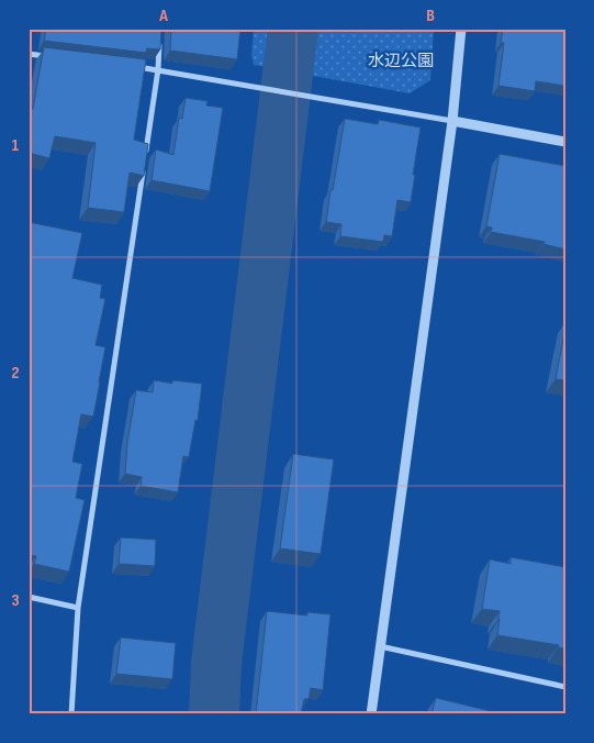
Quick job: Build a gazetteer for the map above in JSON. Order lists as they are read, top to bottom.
{
  "parks": ["水辺公園"],
  "grid": {
    "columns": ["A", "B"],
    "rows": ["1", "2", "3"]
  }
}
